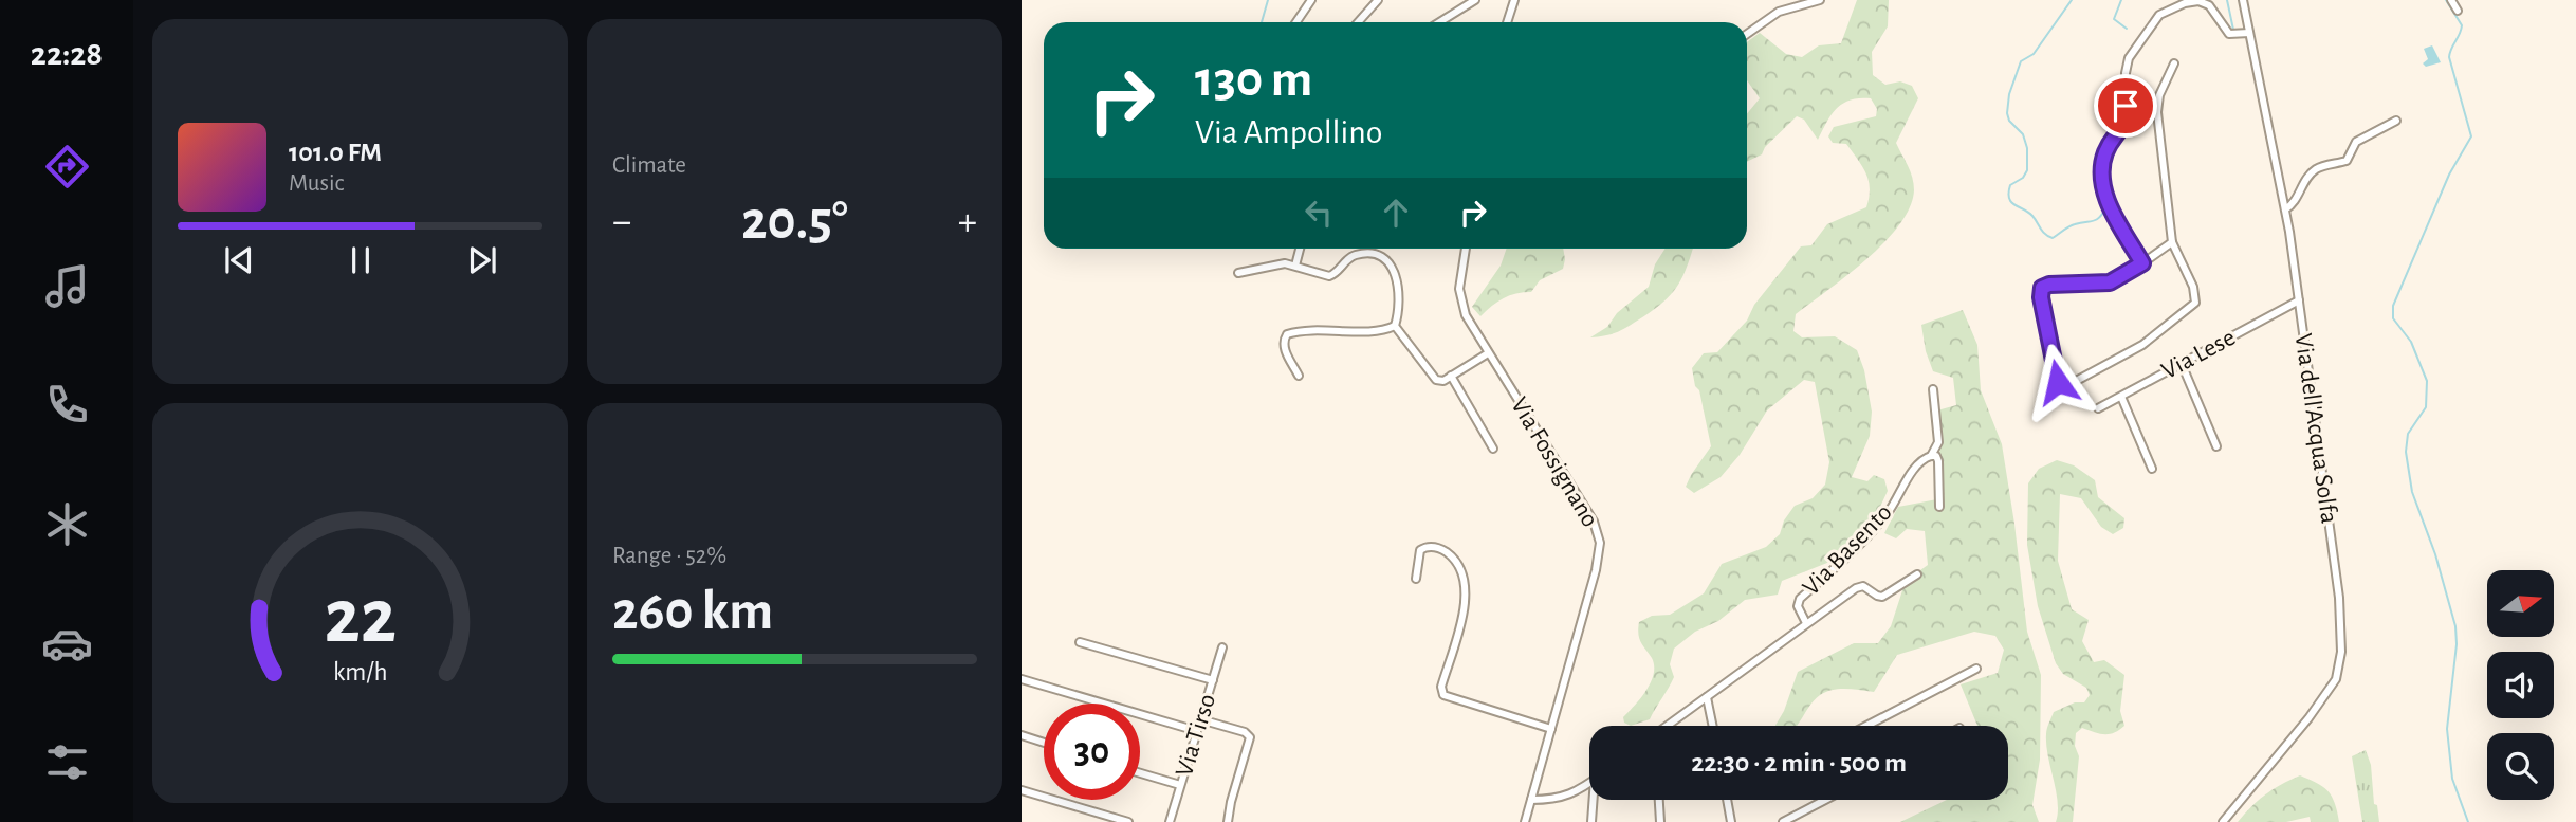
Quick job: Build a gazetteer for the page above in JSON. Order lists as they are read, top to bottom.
{
  "streets": {
    "street": [
      "Via Lese",
      "Via dell'Acqua Solfa",
      "Via Fossignano",
      "Via Basento",
      "Via Tirso"
    ]
  },
  "crossings": [
    ["Via Lese", "Via dell'Acqua Solfa"]
  ],
  "north": "right",
  "page": {
    "tabs": "22:28",
    "tile": [
      "Climate",
      ["Range · 52%", "260 km"]
    ],
    "turn": ["130 m", "Via Ampollino"],
    "song": ["101.0 FM", "Music"],
    "heat": ["−", "20.5°", "+"],
    "limit": "30",
    "trip": "22:30 · 2 min · 500 m",
    "gauge": ["22", "km/h"]
  }
}
